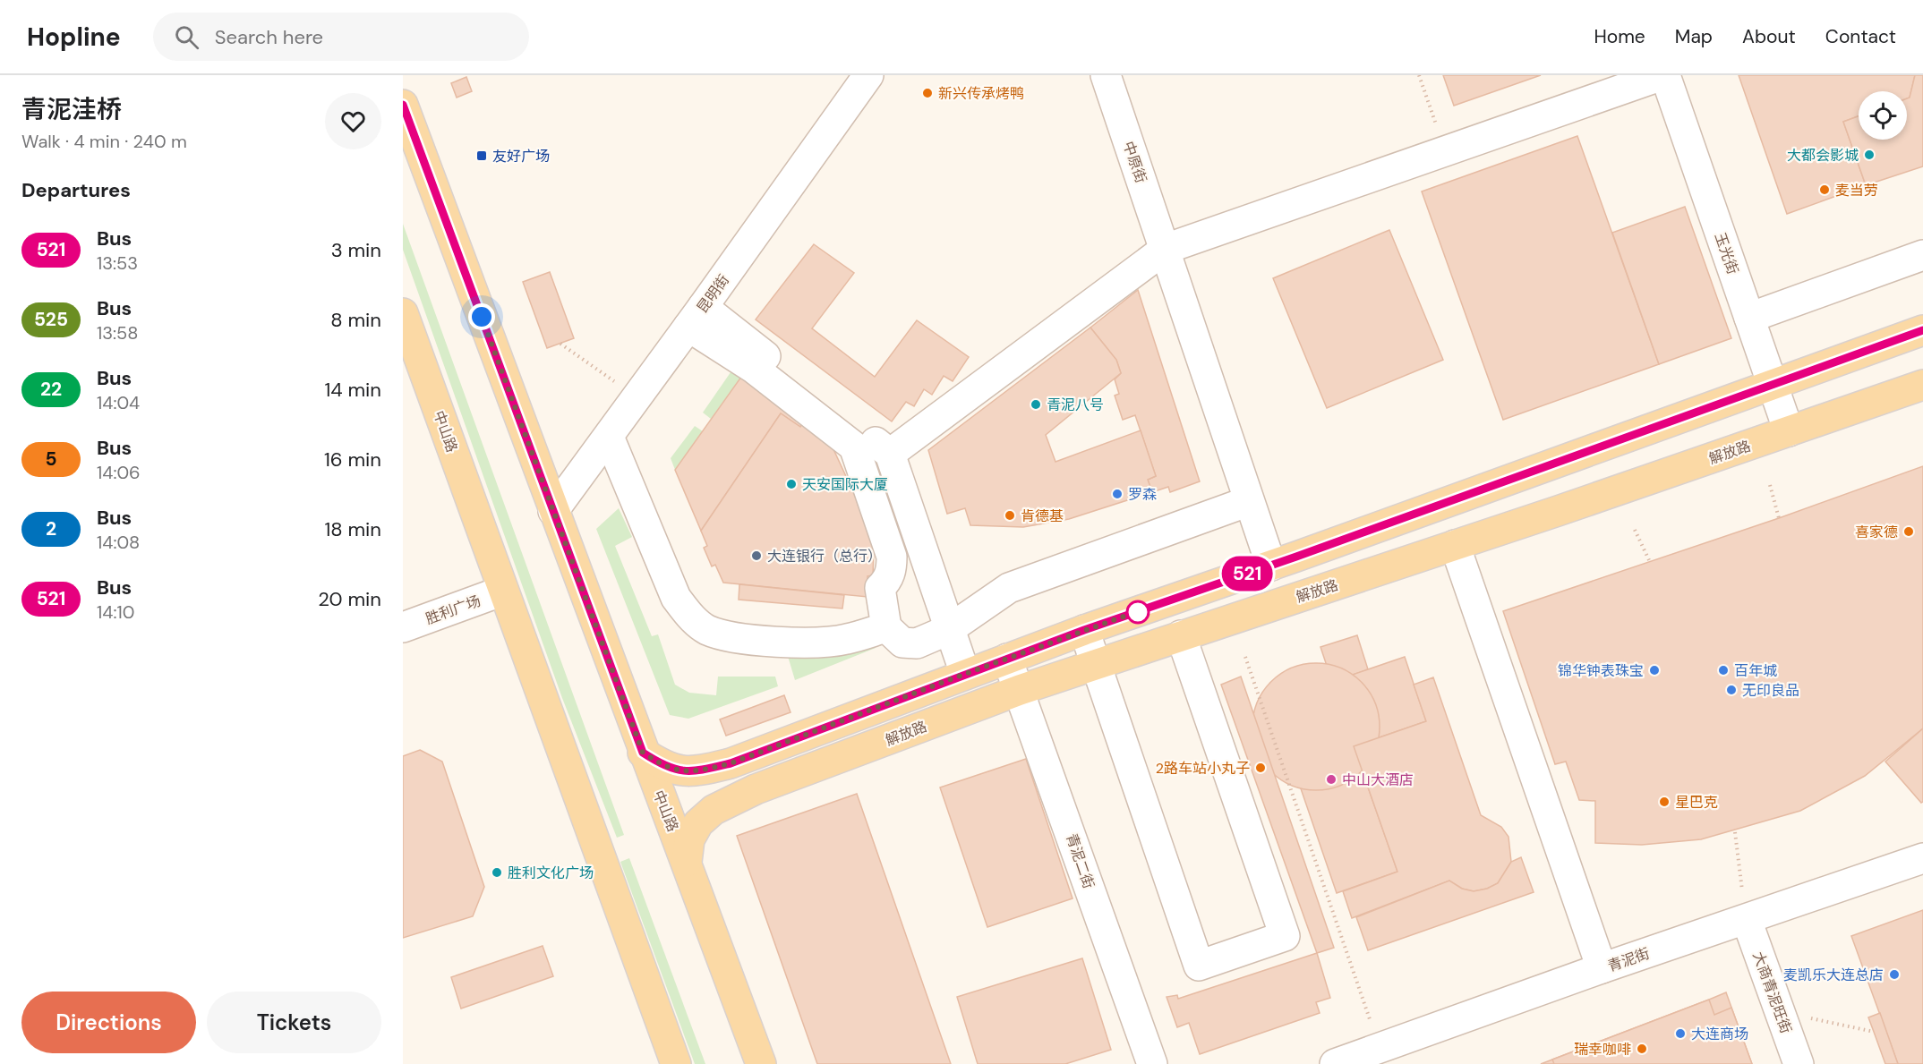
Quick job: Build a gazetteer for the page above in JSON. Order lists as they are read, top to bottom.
{
  "streets": {
    "main road": ["中山路", "解放路"],
    "street": [
      "中原街",
      "玉光街",
      "昆明街",
      "胜利广场",
      "青泥二街",
      "青泥街",
      "大商青泥旺街"
    ]
  },
  "crossings": [
    ["玉光街", "解放路"],
    ["昆明街", "中山路"],
    ["中山路", "解放路"],
    ["中山路", "胜利广场"],
    ["解放路", "青泥二街"],
    ["青泥街", "大商青泥旺街"]
  ],
  "places": {
    "other": [
      "新兴传承烤鸭",
      "大都会影城",
      "麦当劳",
      "青泥八号",
      "天安国际大厦",
      "罗森",
      "肯德基",
      "喜家德",
      "大连银行（总行）",
      "锦华钟表珠宝",
      "百年城",
      "无印良品",
      "2路车站小丸子",
      "中山大酒店",
      "星巴克",
      "胜利文化广场",
      "麦凯乐大连总店",
      "大连商场",
      "瑞幸咖啡"
    ],
    "transit": ["友好广场"]
  },
  "lines": ["bus line 521"],
  "page": {
    "header": "Hopline",
    "search": "Search here",
    "nav": [
      "Home",
      "Map",
      "About",
      "Contact"
    ],
    "heading": [
      ["青泥洼桥", "Walk · 4 min · 240 m"],
      "Departures"
    ],
    "on_map": "521",
    "list": [
      {
        "mark": "521",
        "name": "Bus",
        "note": "13:53",
        "value": "3 min"
      },
      {
        "mark": "525",
        "name": "Bus",
        "note": "13:58",
        "value": "8 min"
      },
      {
        "mark": "22",
        "name": "Bus",
        "note": "14:04",
        "value": "14 min"
      },
      {
        "mark": "5",
        "name": "Bus",
        "note": "14:06",
        "value": "16 min"
      },
      {
        "mark": "2",
        "name": "Bus",
        "note": "14:08",
        "value": "18 min"
      },
      {
        "mark": "521",
        "name": "Bus",
        "note": "14:10",
        "value": "20 min"
      }
    ],
    "buttons": ["Directions", "Tickets"]
  }
}
